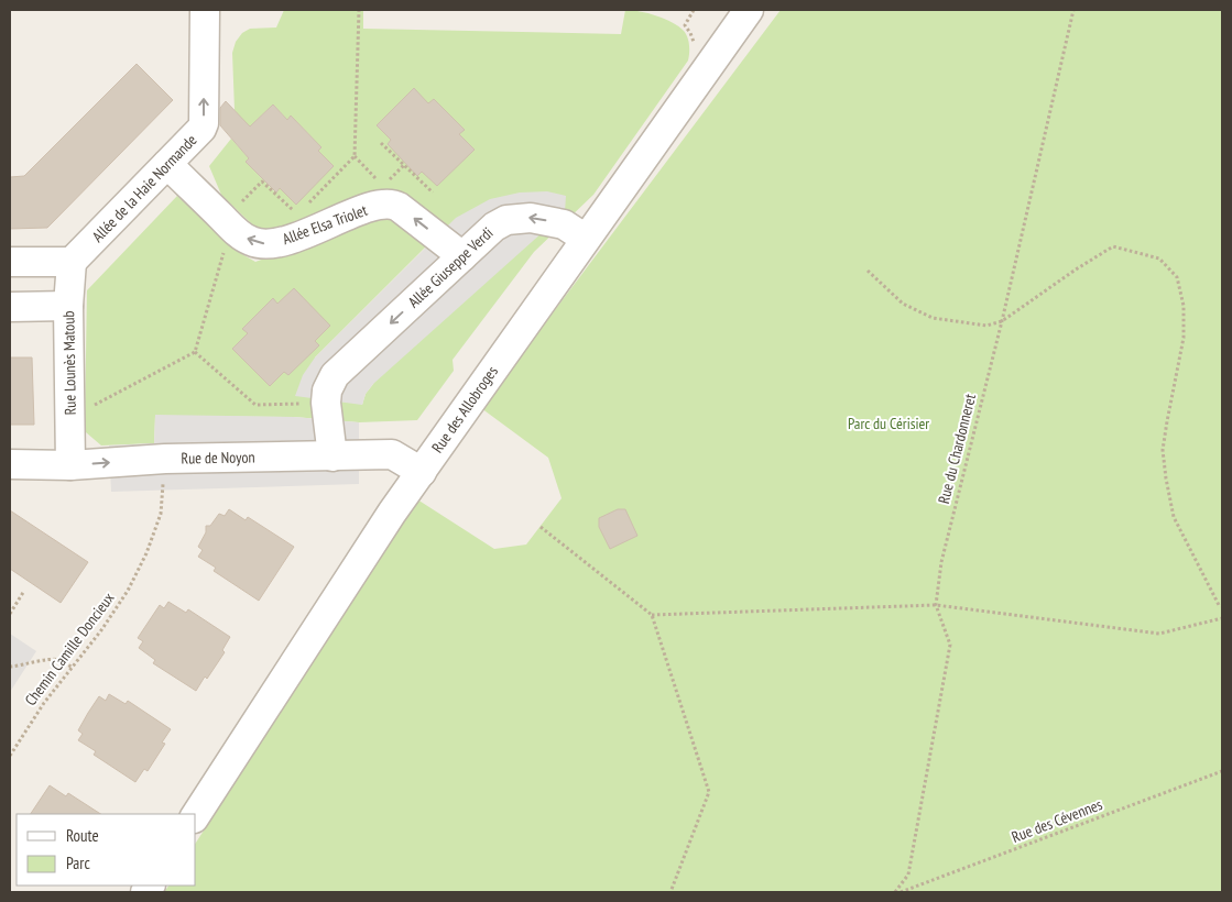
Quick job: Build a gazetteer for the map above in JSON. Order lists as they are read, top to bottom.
{
  "streets": {
    "street": [
      "Allée de la Haie Normande",
      "Allée Elsa Triolet",
      "Allée Giuseppe Verdi",
      "Rue Lounès Matoub",
      "Rue des Allobroges",
      "Rue de Noyon"
    ],
    "path": ["Rue du Chardonneret", "Chemin Camille Doncieux", "Rue des Cévennes"]
  },
  "crossings": [
    ["Allée de la Haie Normande", "Allée Elsa Triolet"],
    ["Allée de la Haie Normande", "Rue Lounès Matoub"],
    ["Allée Elsa Triolet", "Allée Giuseppe Verdi"],
    ["Allée Giuseppe Verdi", "Rue des Allobroges"],
    ["Rue Lounès Matoub", "Rue de Noyon"],
    ["Rue des Allobroges", "Rue de Noyon"],
    ["Rue de Noyon", "Chemin Camille Doncieux"]
  ],
  "one_way": ["Allée de la Haie Normande", "Allée Elsa Triolet", "Allée Giuseppe Verdi"],
  "parks": ["Parc du Cérisier"],
  "legend": ["Route", "Parc"]
}
